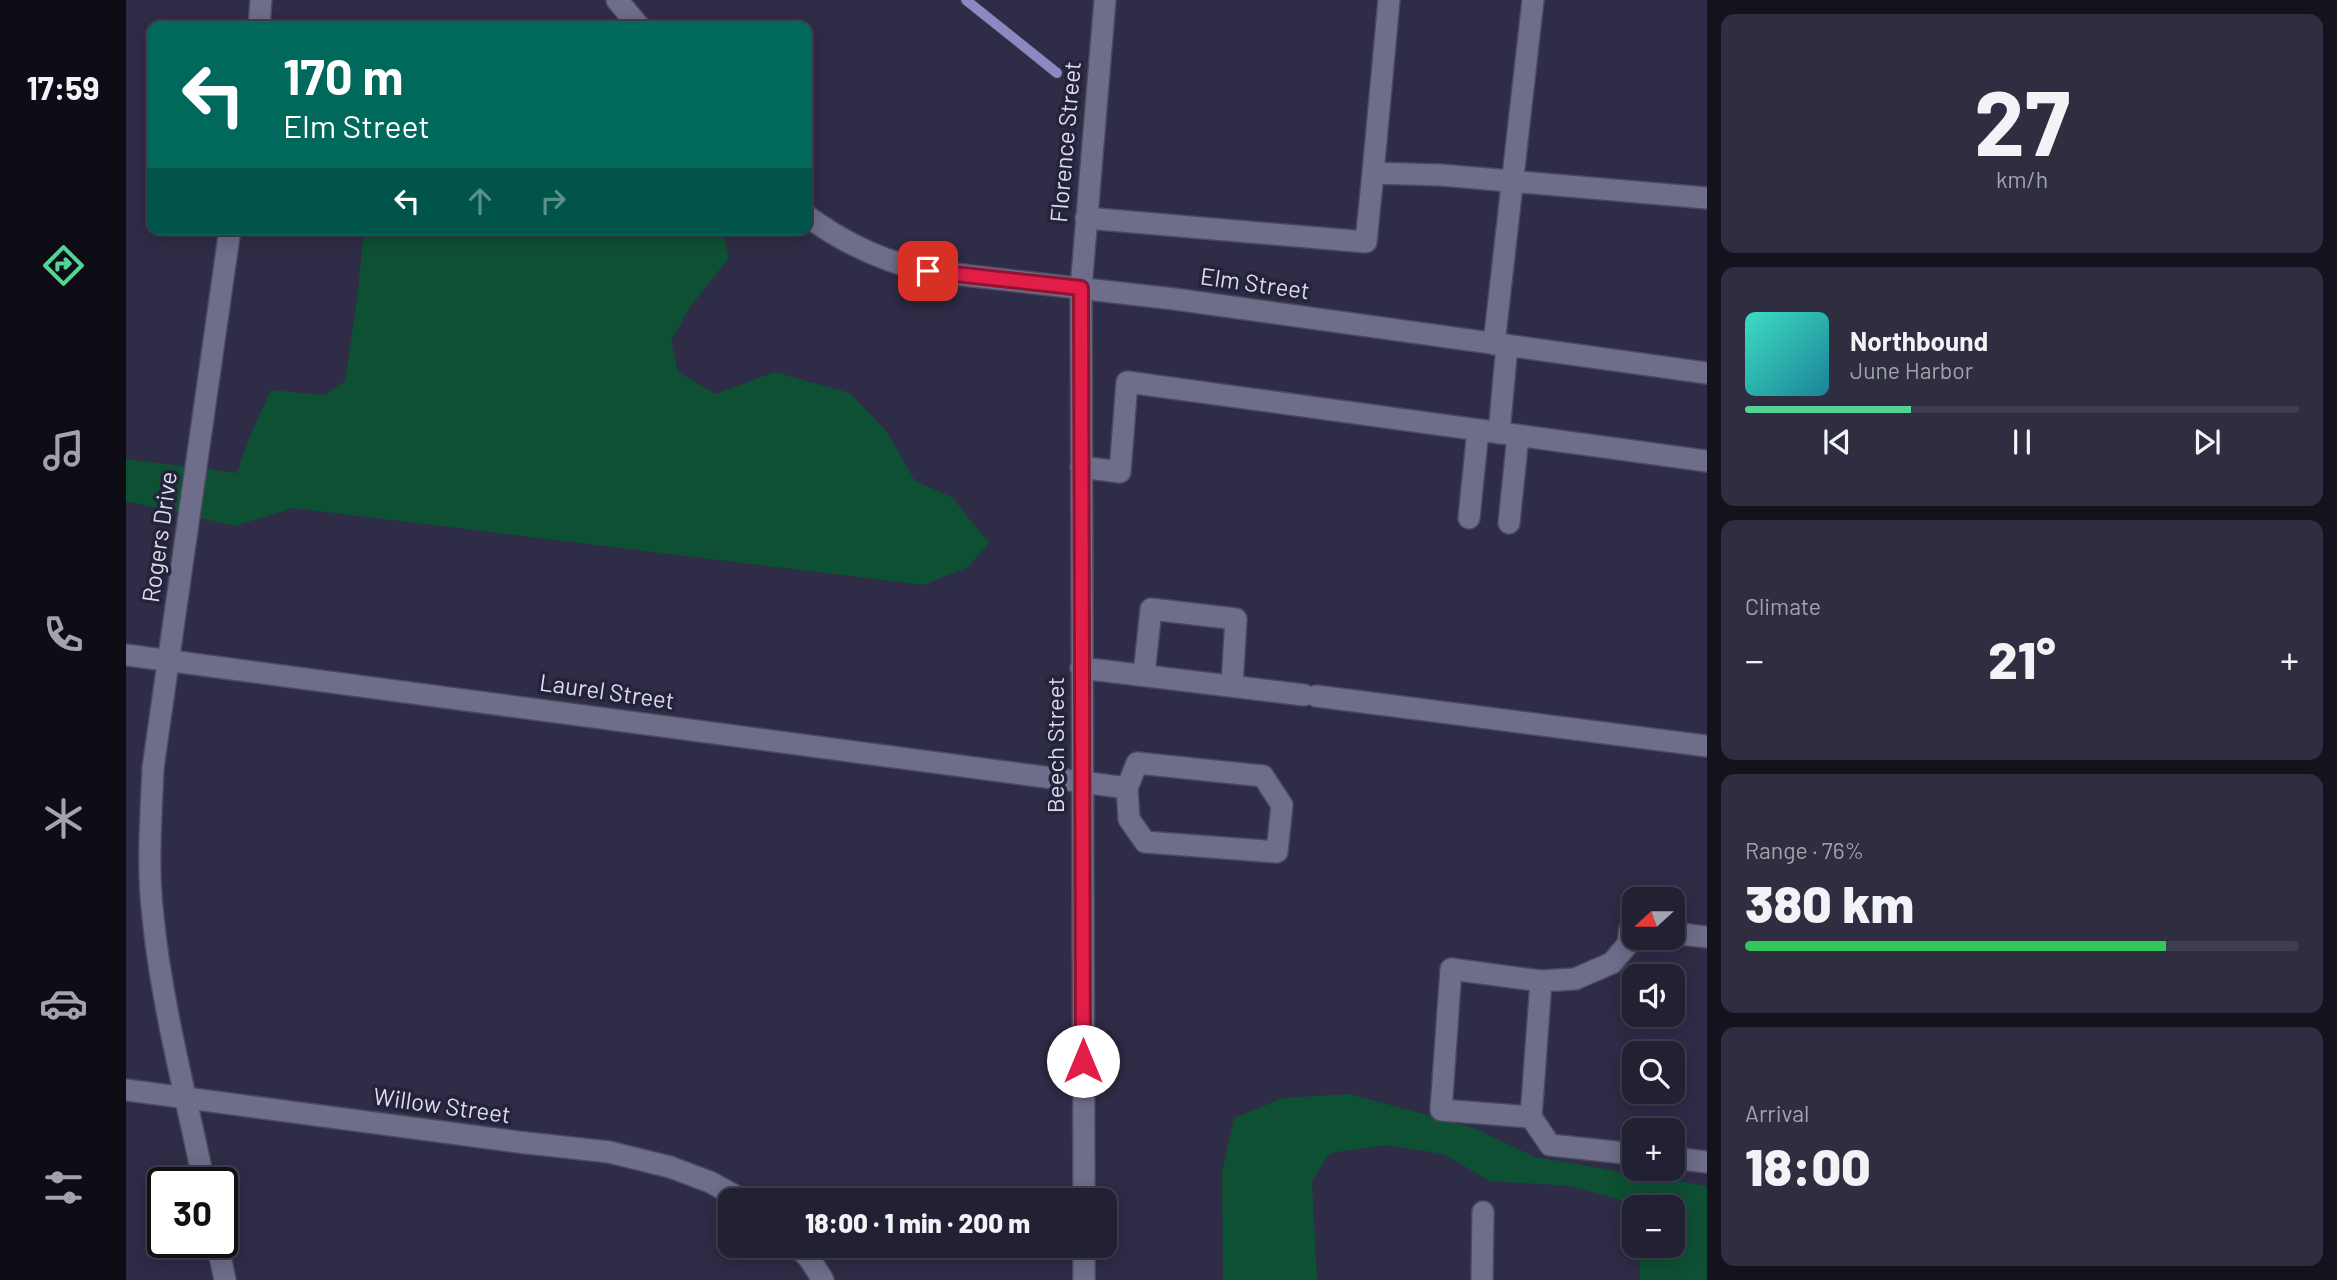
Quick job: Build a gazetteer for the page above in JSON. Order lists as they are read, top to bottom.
{
  "streets": {
    "street": [
      "Florence Street",
      "Elm Street",
      "Rogers Drive",
      "Laurel Street",
      "Beech Street",
      "Willow Street"
    ]
  },
  "crossings": [
    ["Florence Street", "Elm Street"],
    ["Florence Street", "Beech Street"],
    ["Elm Street", "Beech Street"],
    ["Rogers Drive", "Laurel Street"],
    ["Rogers Drive", "Willow Street"],
    ["Laurel Street", "Beech Street"]
  ],
  "north": "left",
  "page": {
    "tabs": "17:59",
    "tile": [
      ["27", "km/h"],
      "Climate",
      ["Range · 76%", "380 km"],
      ["Arrival", "18:00"]
    ],
    "turn": ["170 m", "Elm Street"],
    "song": ["Northbound", "June Harbor"],
    "heat": ["−", "21°", "+"],
    "map_buttons": ["+", "−"],
    "limit": "30",
    "trip": "18:00 · 1 min · 200 m"
  }
}
